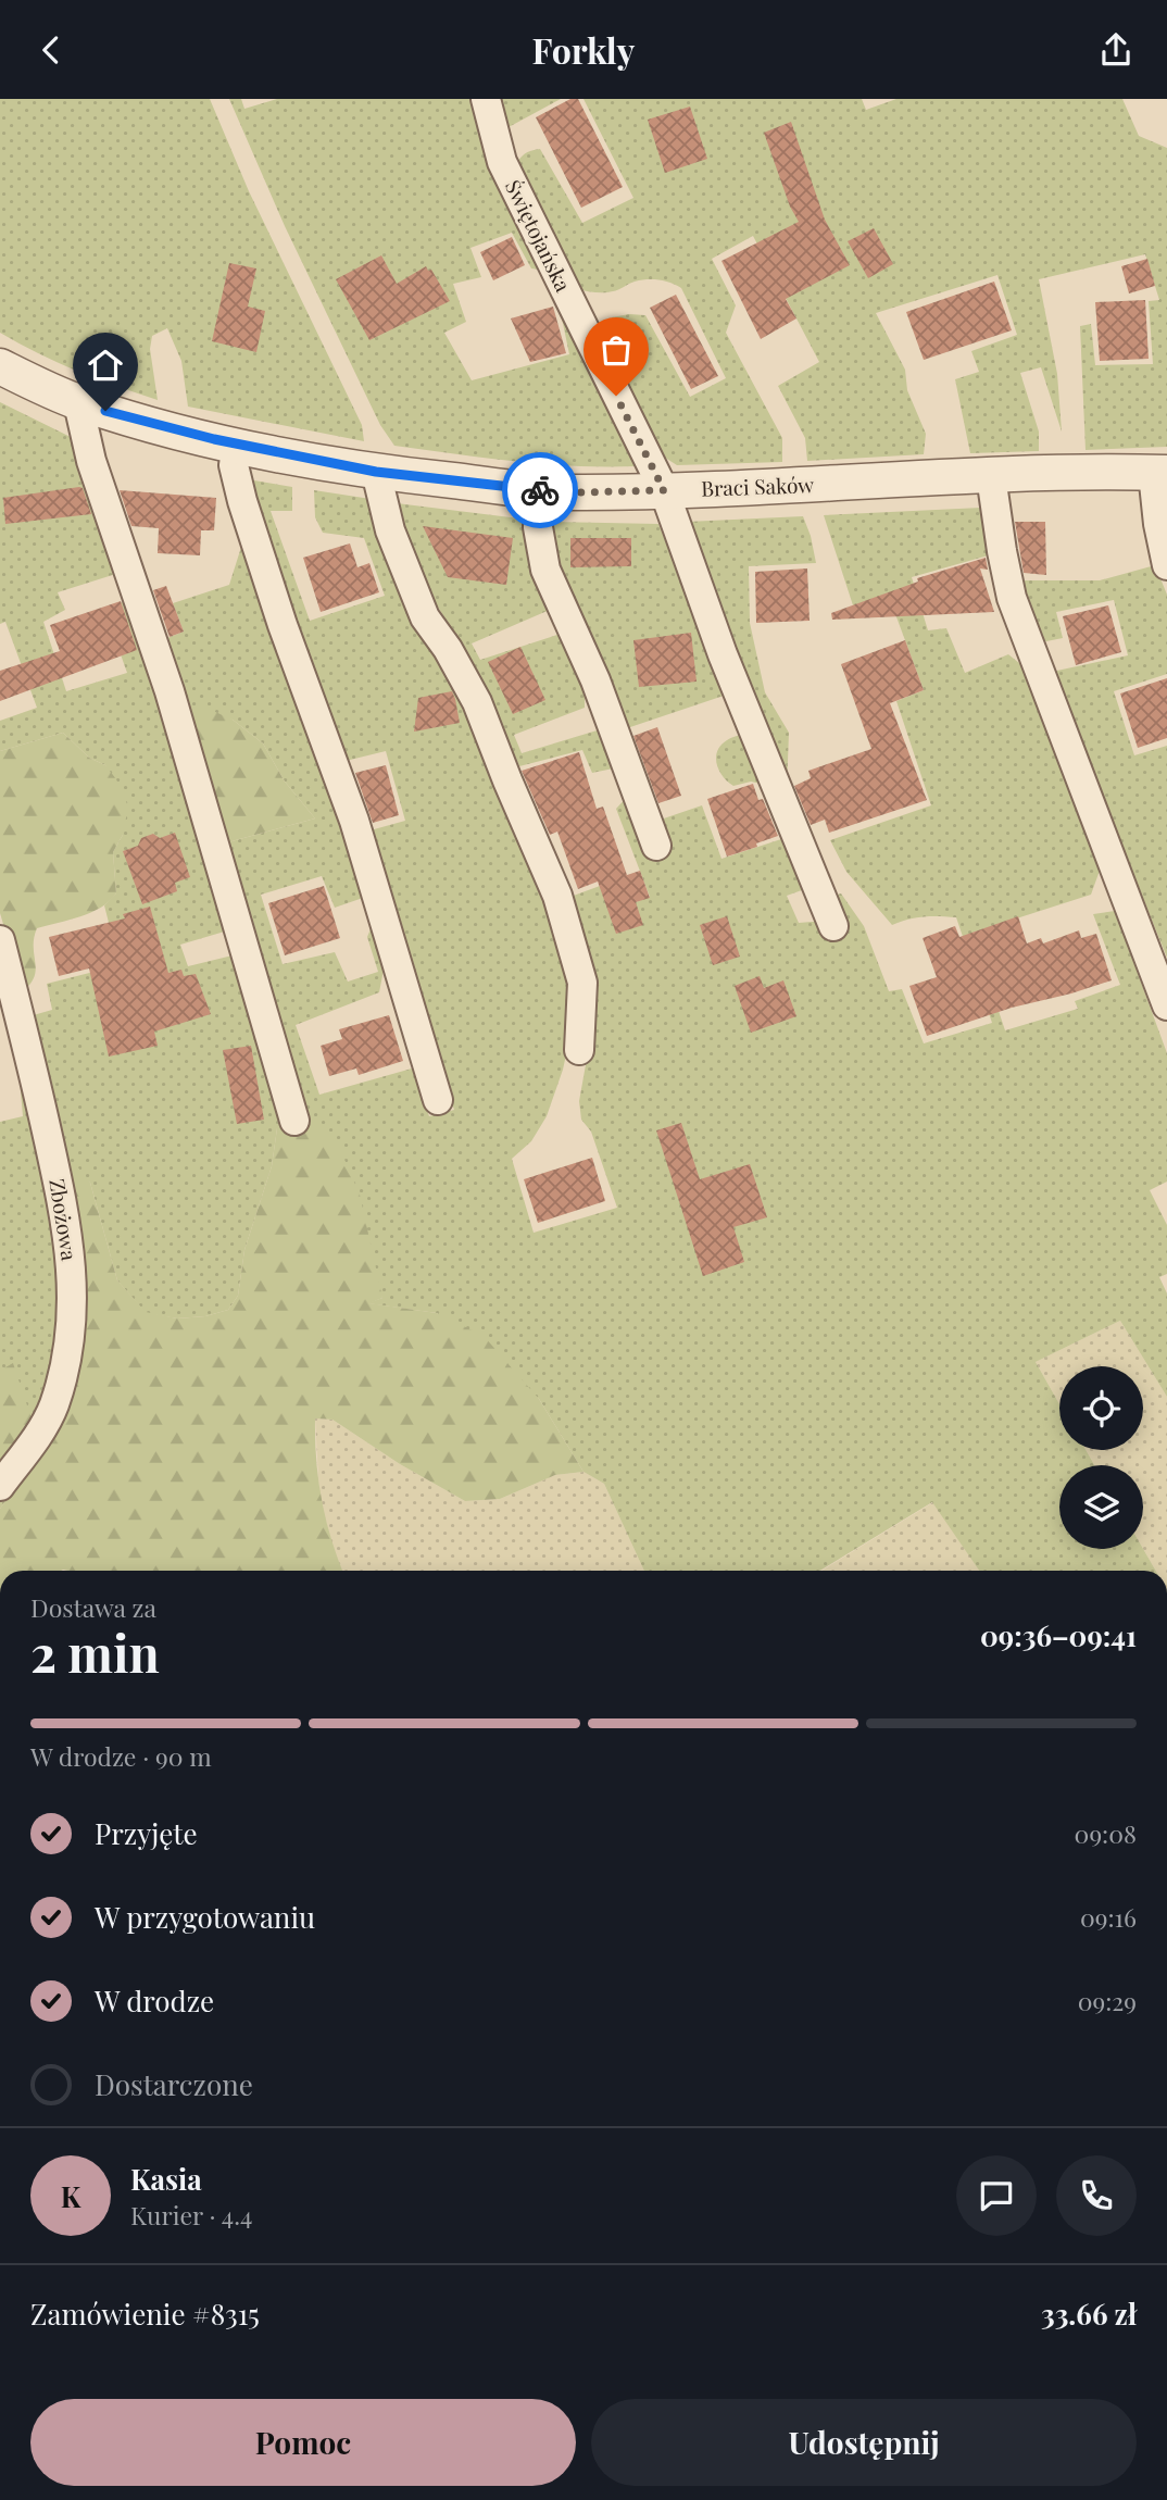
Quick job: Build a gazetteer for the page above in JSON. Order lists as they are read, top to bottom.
{
  "streets": {
    "street": ["Świętojańska", "Braci Saków", "Zbożowa"]
  },
  "crossings": [
    ["Świętojańska", "Braci Saków"]
  ],
  "page": {
    "header": "Forkly",
    "heading": ["2 min", "Dostawa za", "09:36–09:41"],
    "panel": [
      "Kasia",
      "Kurier · 4.4",
      "Zamówienie #8315",
      "33.66 zł"
    ],
    "bar": "W drodze · 90 m",
    "list": [
      ["Przyjęte", "09:08"],
      ["W przygotowaniu", "09:16"],
      ["W drodze", "09:29"],
      "Dostarczone"
    ],
    "round": "K",
    "buttons": ["Pomoc", "Udostępnij"]
  }
}
